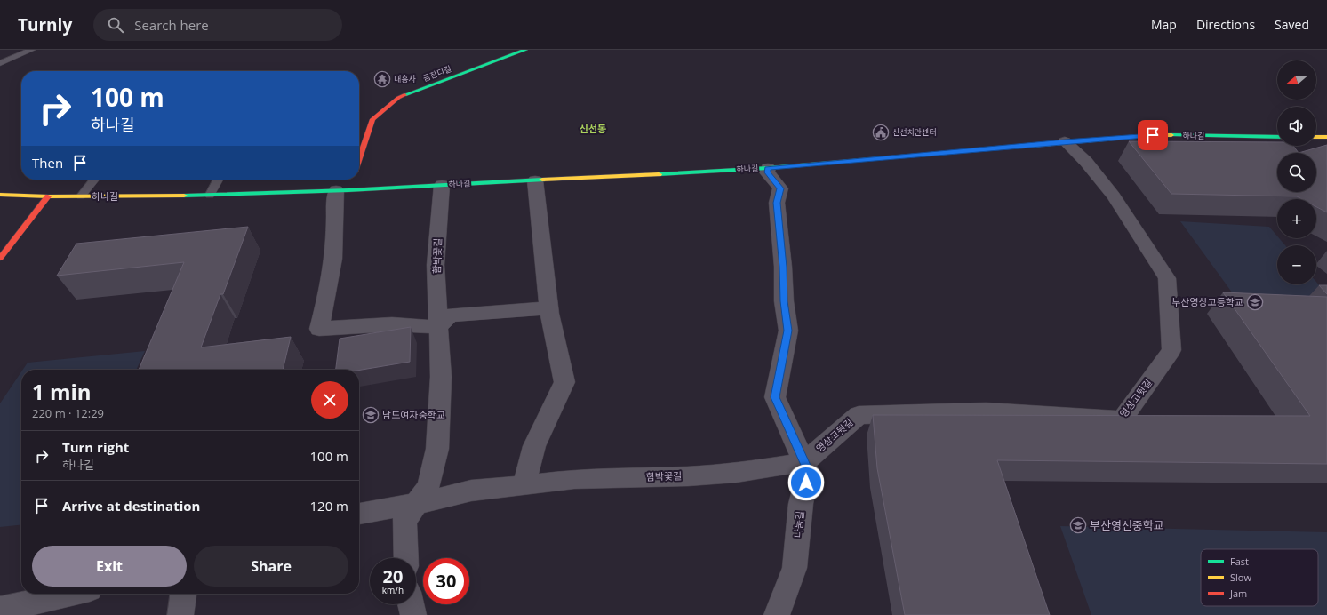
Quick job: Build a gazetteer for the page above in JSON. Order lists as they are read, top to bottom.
{
  "streets": {
    "main road": ["금잔디길", "하나길"],
    "street": ["함박꽃길", "영상고뒷길", "나눔길"]
  },
  "crossings": [
    ["하나길", "함박꽃길"],
    ["하나길", "영상고뒷길"],
    ["하나길", "나눔길"],
    ["함박꽃길", "영상고뒷길"],
    ["함박꽃길", "나눔길"],
    ["영상고뒷길", "나눔길"]
  ],
  "districts": ["신선동"],
  "places": {
    "temple": ["대흥사"],
    "public building": ["신선치안센터"],
    "school or university": ["부산영상고등학교", "남도여자중학교", "부산영선중학교"]
  },
  "legend": ["Fast", "Slow", "Jam"],
  "north": "left",
  "page": {
    "header": "Turnly",
    "search": "Search here",
    "nav": ["Map", "Directions", "Saved"],
    "map_buttons": ["+", "−"],
    "turn": ["100 m", "하나길"],
    "then": "Then",
    "heading": ["1 min", "220 m · 12:29"],
    "list": [
      {
        "name": "Turn right",
        "note": "하나길",
        "value": "100 m"
      },
      {
        "name": "Arrive at destination",
        "value": "120 m"
      }
    ],
    "buttons": ["Exit", "Share"],
    "speed": "20 km/h",
    "limit": "30"
  }
}
